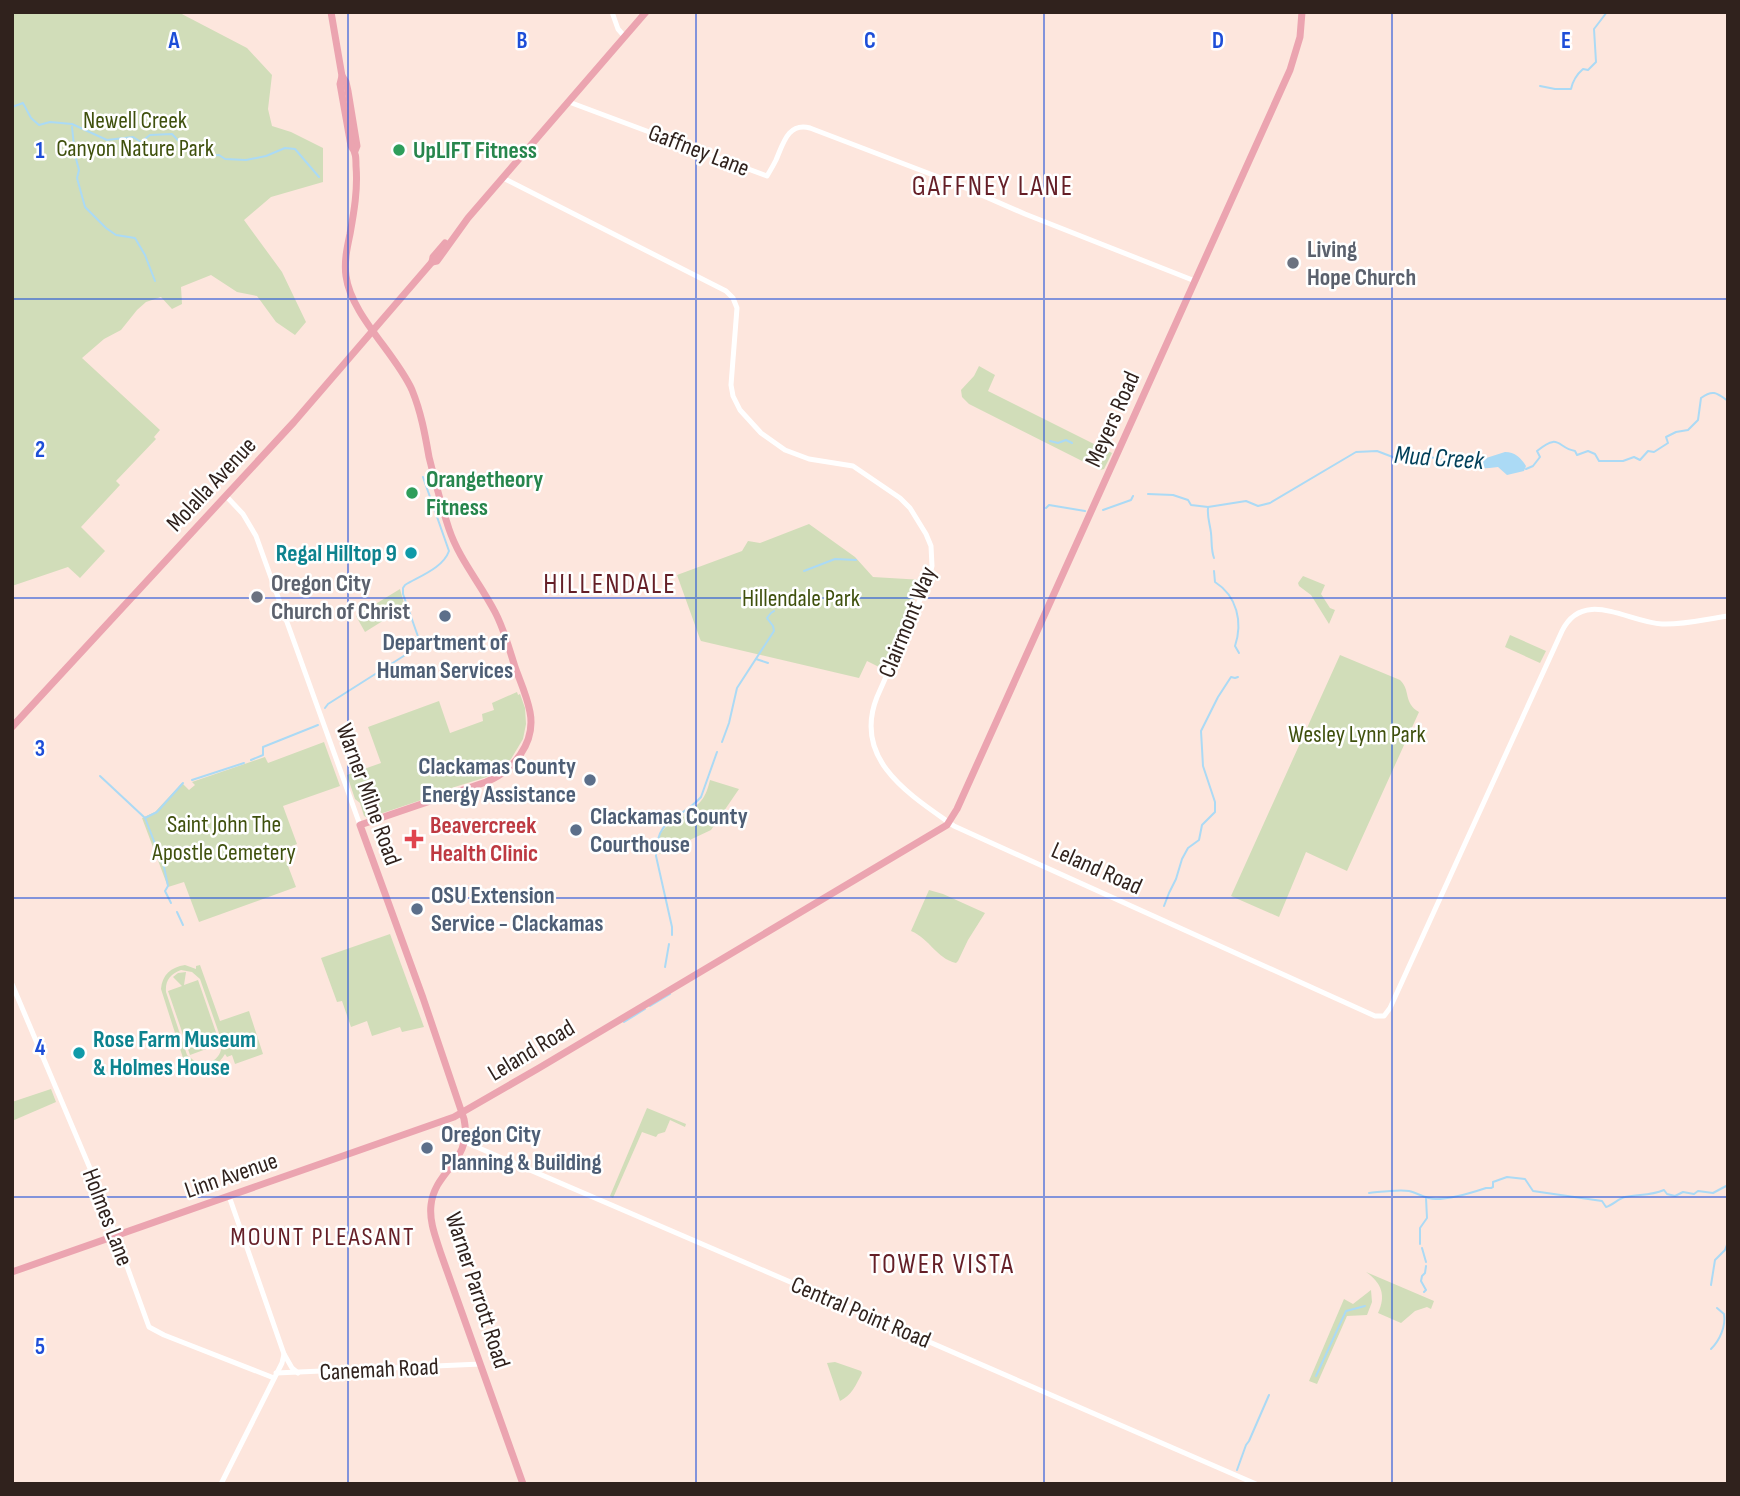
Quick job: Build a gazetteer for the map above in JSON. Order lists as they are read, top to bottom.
{
  "streets": {
    "main road": [
      "Meyers Road",
      "Molalla Avenue",
      "Warner Milne Road",
      "Leland Road",
      "Linn Avenue",
      "Warner Parrott Road"
    ],
    "street": [
      "Gaffney Lane",
      "Clairmont Way",
      "Holmes Lane",
      "Central Point Road",
      "Canemah Road"
    ]
  },
  "crossings": [
    ["Gaffney Lane", "Meyers Road"],
    ["Gaffney Lane", "Molalla Avenue"],
    ["Meyers Road", "Clairmont Way"],
    ["Meyers Road", "Leland Road"],
    ["Molalla Avenue", "Clairmont Way"],
    ["Molalla Avenue", "Warner Milne Road"],
    ["Clairmont Way", "Leland Road"],
    ["Warner Milne Road", "Leland Road"],
    ["Warner Milne Road", "Linn Avenue"],
    ["Leland Road", "Linn Avenue"],
    ["Linn Avenue", "Holmes Lane"],
    ["Holmes Lane", "Canemah Road"],
    ["Warner Parrott Road", "Central Point Road"],
    ["Warner Parrott Road", "Canemah Road"]
  ],
  "districts": [
    "GAFFNEY LANE",
    "HILLENDALE",
    "MOUNT PLEASANT",
    "TOWER VISTA"
  ],
  "water": ["Mud Creek"],
  "parks": [
    "Newell Creek Canyon Nature Park",
    "Hillendale Park",
    "Wesley Lynn Park",
    "Saint John The Apostle Cemetery"
  ],
  "places": {
    "other": [
      "UpLIFT Fitness",
      "Living Hope Church",
      "Orangetheory Fitness",
      "Regal Hilltop 9",
      "Oregon City Church of Christ",
      "Department of Human Services",
      "Clackamas County Energy Assistance",
      "Clackamas County Courthouse",
      "OSU Extension Service - Clackamas",
      "Rose Farm Museum & Holmes House",
      "Oregon City Planning & Building"
    ],
    "health": ["Beavercreek Health Clinic"]
  },
  "grid": {
    "columns": [
      "A",
      "B",
      "C",
      "D",
      "E"
    ],
    "rows": [
      "1",
      "2",
      "3",
      "4",
      "5"
    ]
  }
}
